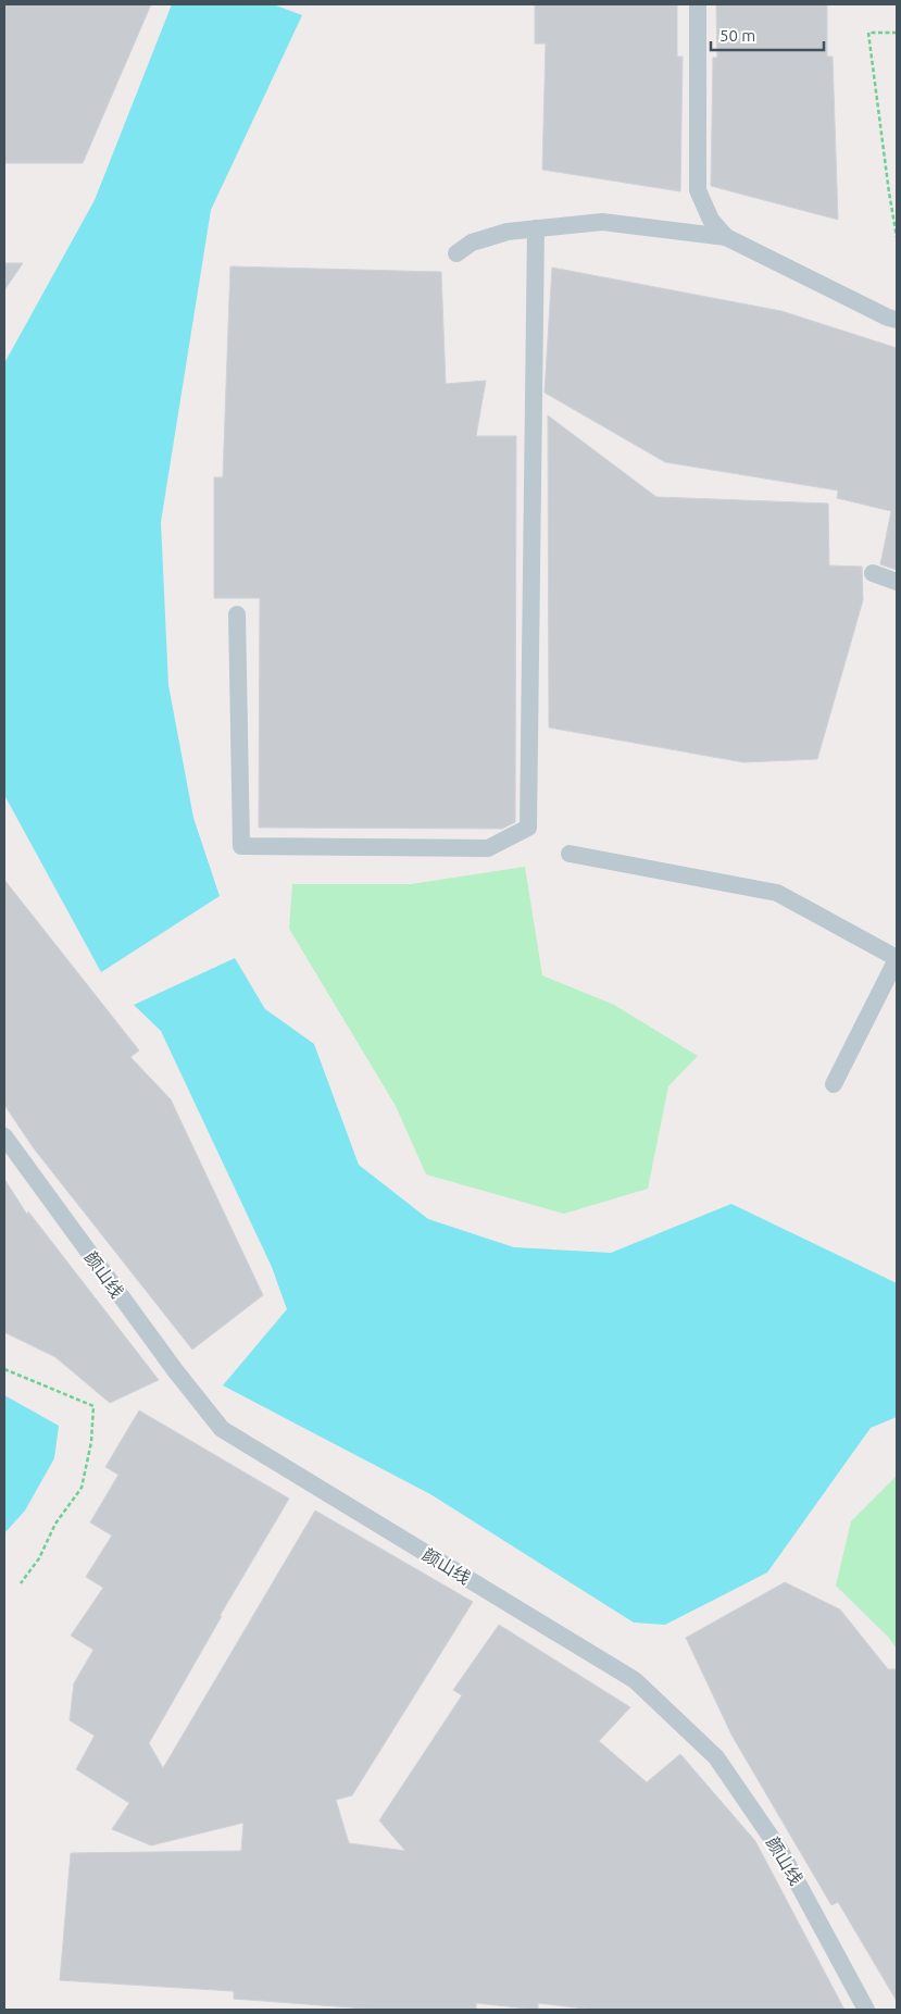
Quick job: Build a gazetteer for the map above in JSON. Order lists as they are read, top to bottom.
{
  "streets": {
    "street": ["颜山线"]
  },
  "scale_bar": "50 m"
}
